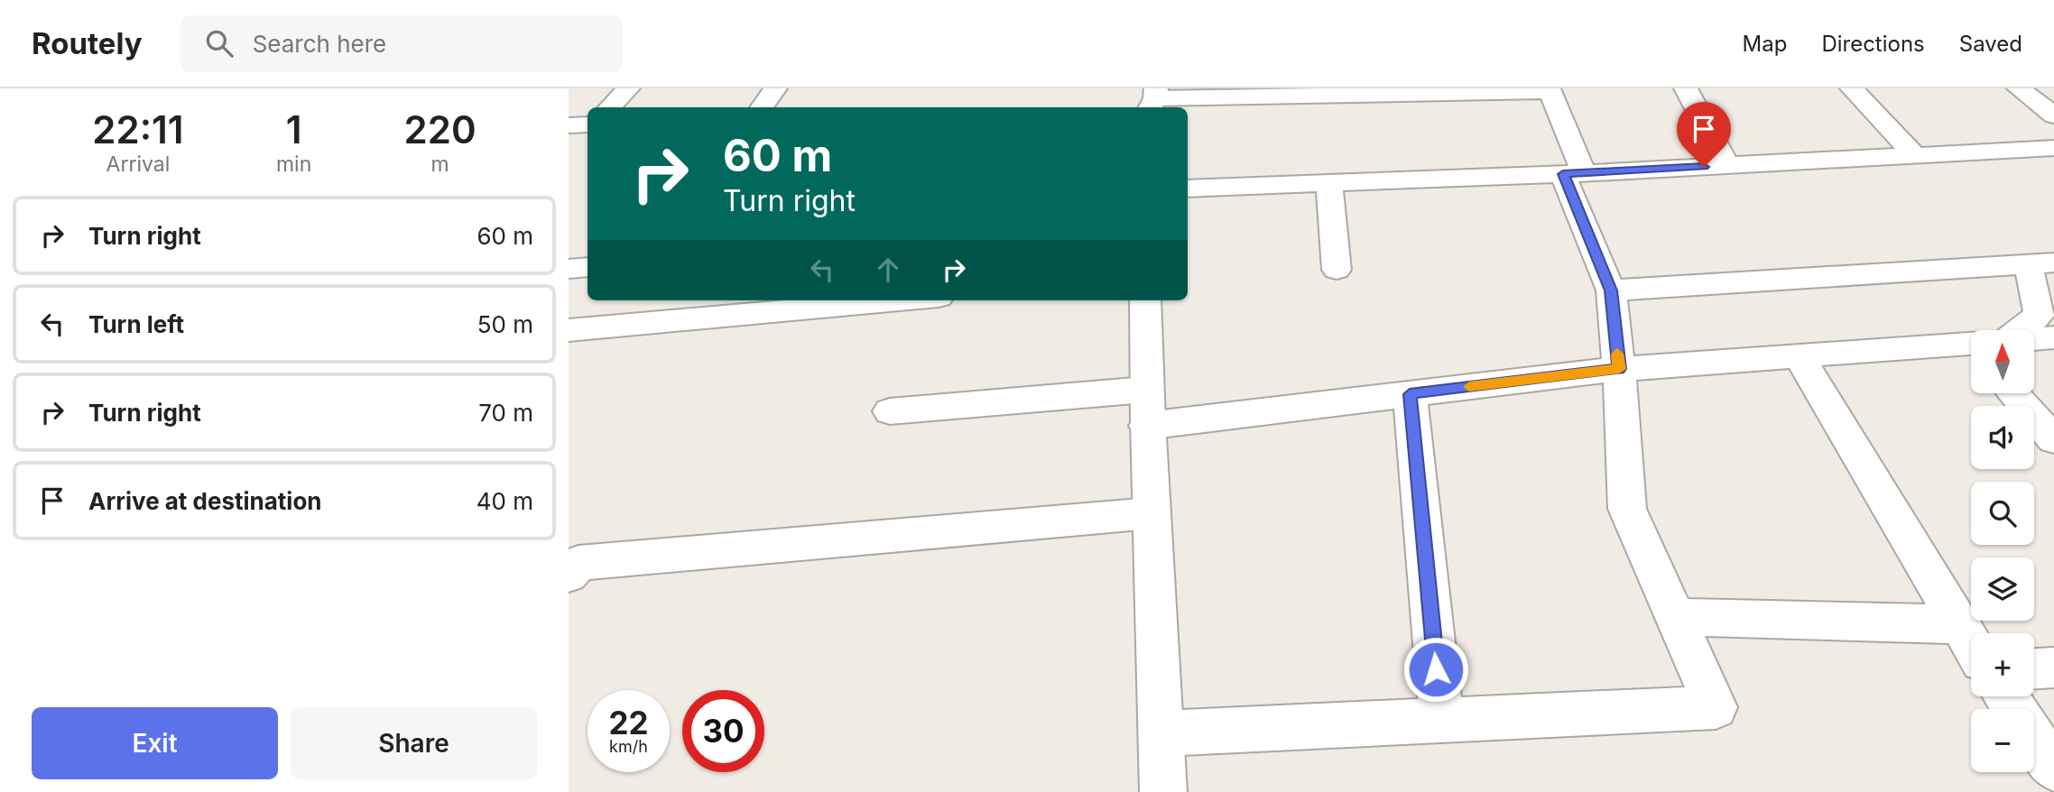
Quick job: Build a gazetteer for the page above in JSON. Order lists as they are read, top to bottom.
{
  "north": "top",
  "page": {
    "header": "Routely",
    "search": "Search here",
    "nav": ["Map", "Directions", "Saved"],
    "eta": [
      "22:11",
      "Arrival",
      "1",
      "min",
      "220",
      "m"
    ],
    "turn": ["60 m", "Turn right"],
    "list": [
      {
        "name": "Turn right",
        "value": "60 m"
      },
      {
        "name": "Turn left",
        "value": "50 m"
      },
      {
        "name": "Turn right",
        "value": "70 m"
      },
      {
        "name": "Arrive at destination",
        "value": "40 m"
      }
    ],
    "map_buttons": ["+", "−"],
    "speed": "22 km/h",
    "limit": "30",
    "buttons": ["Exit", "Share"]
  }
}
